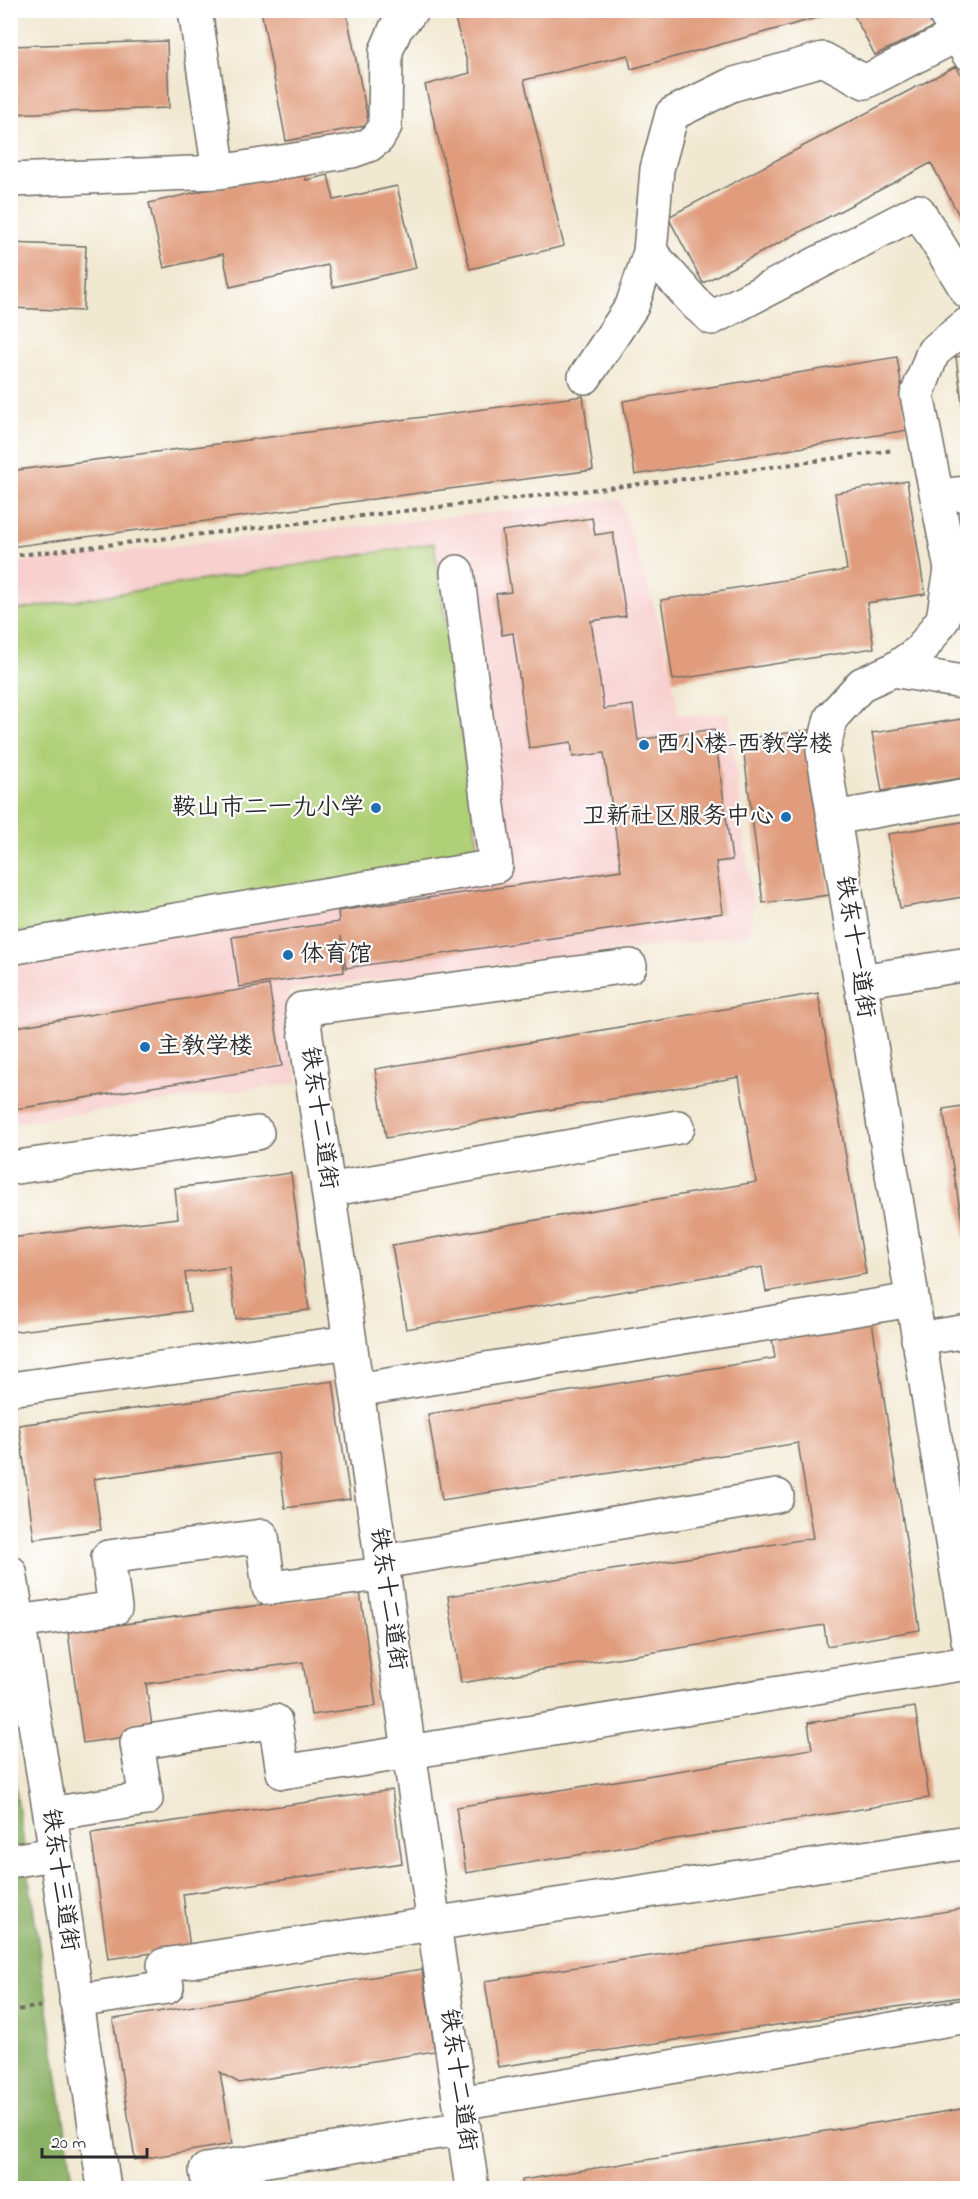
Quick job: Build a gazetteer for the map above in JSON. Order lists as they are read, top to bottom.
{
  "streets": {
    "street": ["铁东十一道街", "铁东十二道街", "铁东十三道街"]
  },
  "places": [
    "西小楼-西教学楼",
    "鞍山市二一九小学",
    "卫新社区服务中心",
    "体育馆",
    "主教学楼"
  ],
  "scale_bar": "20 m"
}
